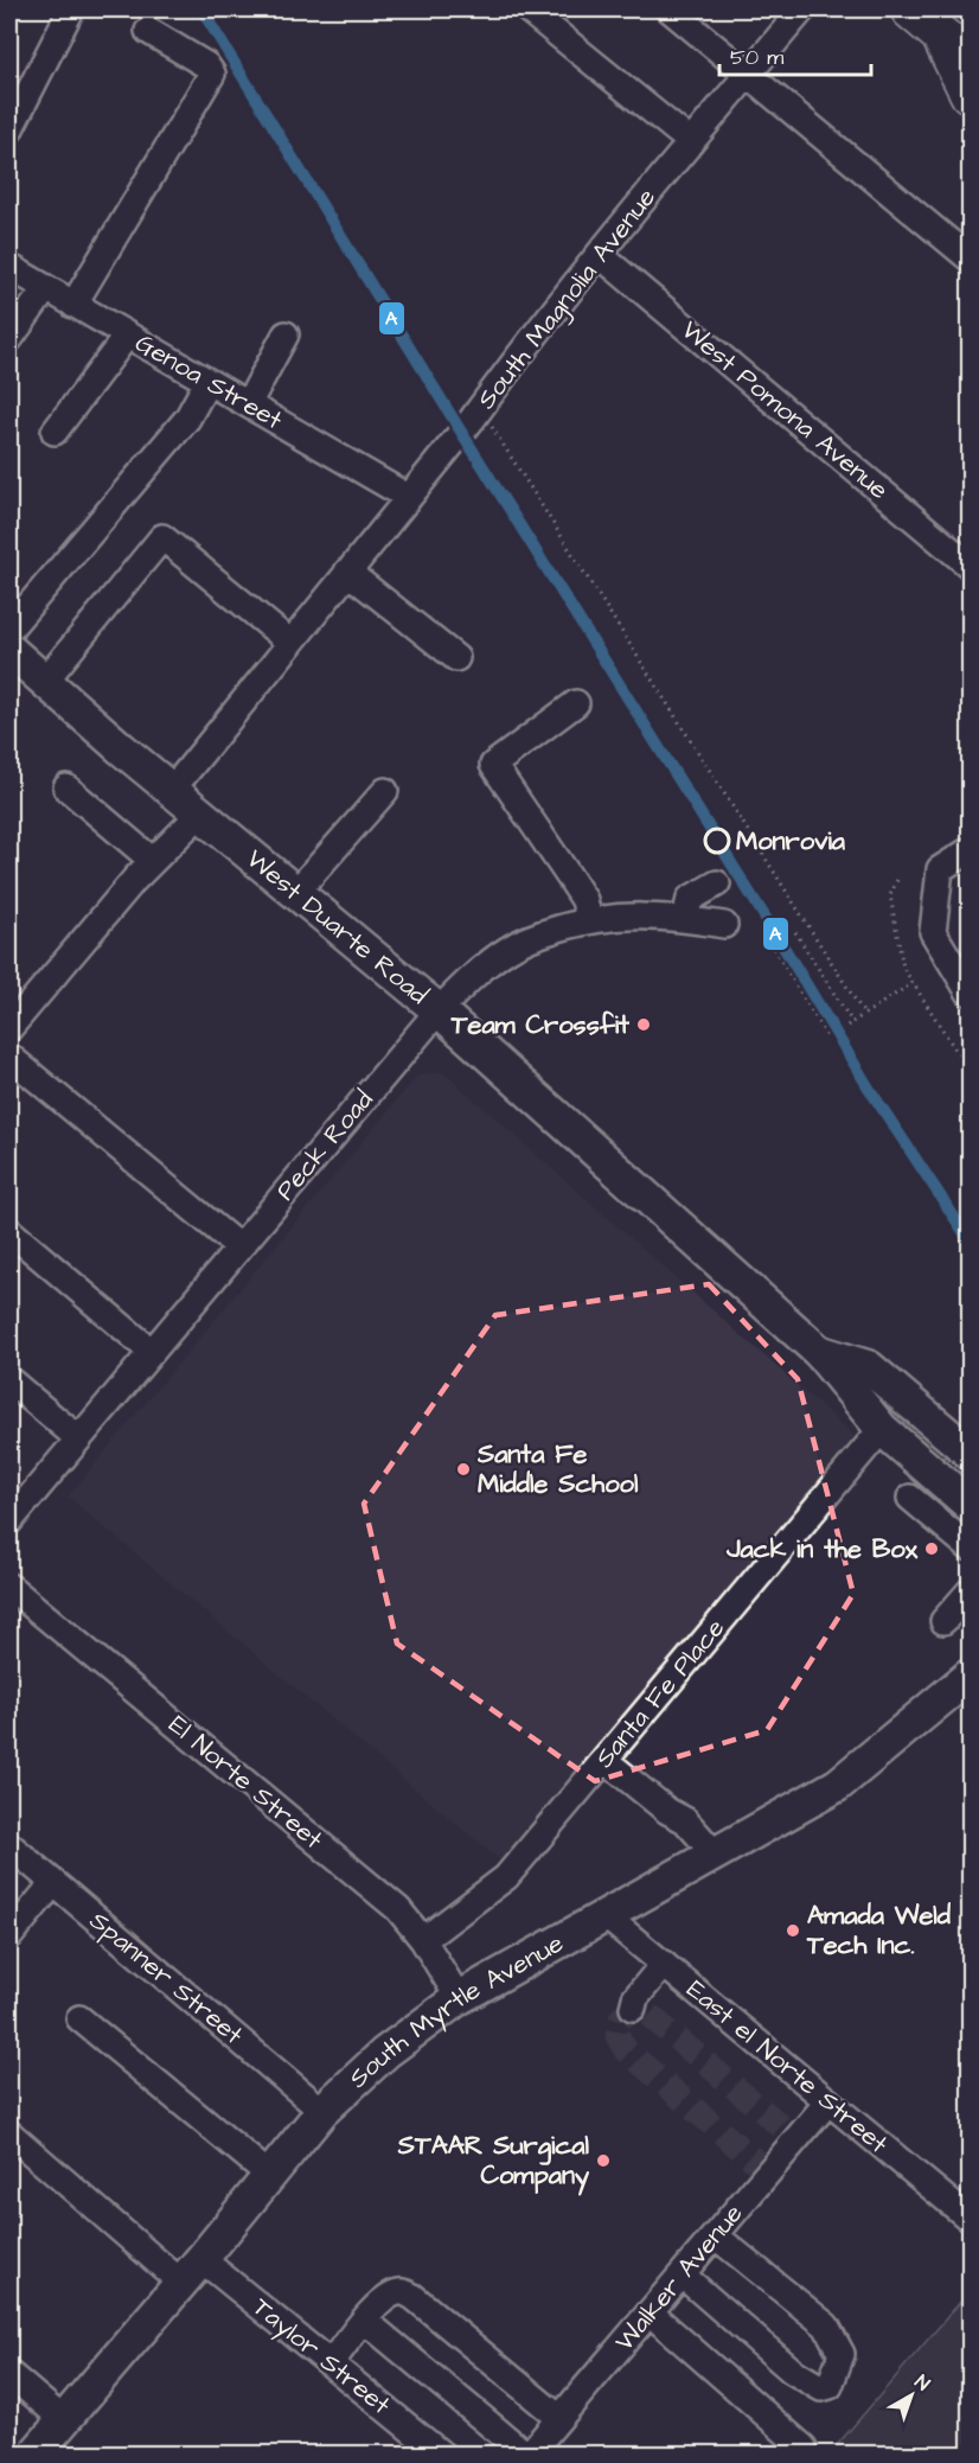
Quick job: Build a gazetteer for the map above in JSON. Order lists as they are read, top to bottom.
{
  "streets": {
    "main road": ["West Duarte Road", "South Myrtle Avenue"],
    "street": [
      "South Magnolia Avenue",
      "Genoa Street",
      "West Pomona Avenue",
      "Peck Road",
      "Santa Fe Place",
      "El Norte Street",
      "Spanner Street",
      "East el Norte Street",
      "Walker Avenue",
      "Taylor Street"
    ]
  },
  "crossings": [
    ["South Magnolia Avenue", "Genoa Street"],
    ["South Magnolia Avenue", "West Pomona Avenue"],
    ["South Magnolia Avenue", "West Duarte Road"],
    ["West Duarte Road", "Peck Road"],
    ["West Duarte Road", "Santa Fe Place"],
    ["Santa Fe Place", "El Norte Street"],
    ["El Norte Street", "South Myrtle Avenue"],
    ["Spanner Street", "South Myrtle Avenue"],
    ["South Myrtle Avenue", "East el Norte Street"],
    ["South Myrtle Avenue", "Taylor Street"],
    ["East el Norte Street", "Walker Avenue"]
  ],
  "places": [
    "Monrovia",
    "Team Crossfit",
    "Santa Fe Middle School",
    "Jack in the Box",
    "Amada Weld Tech Inc.",
    "STAAR Surgical Company"
  ],
  "lines": ["transit line A"],
  "scale_bar": "50 m",
  "north": "top right"
}
